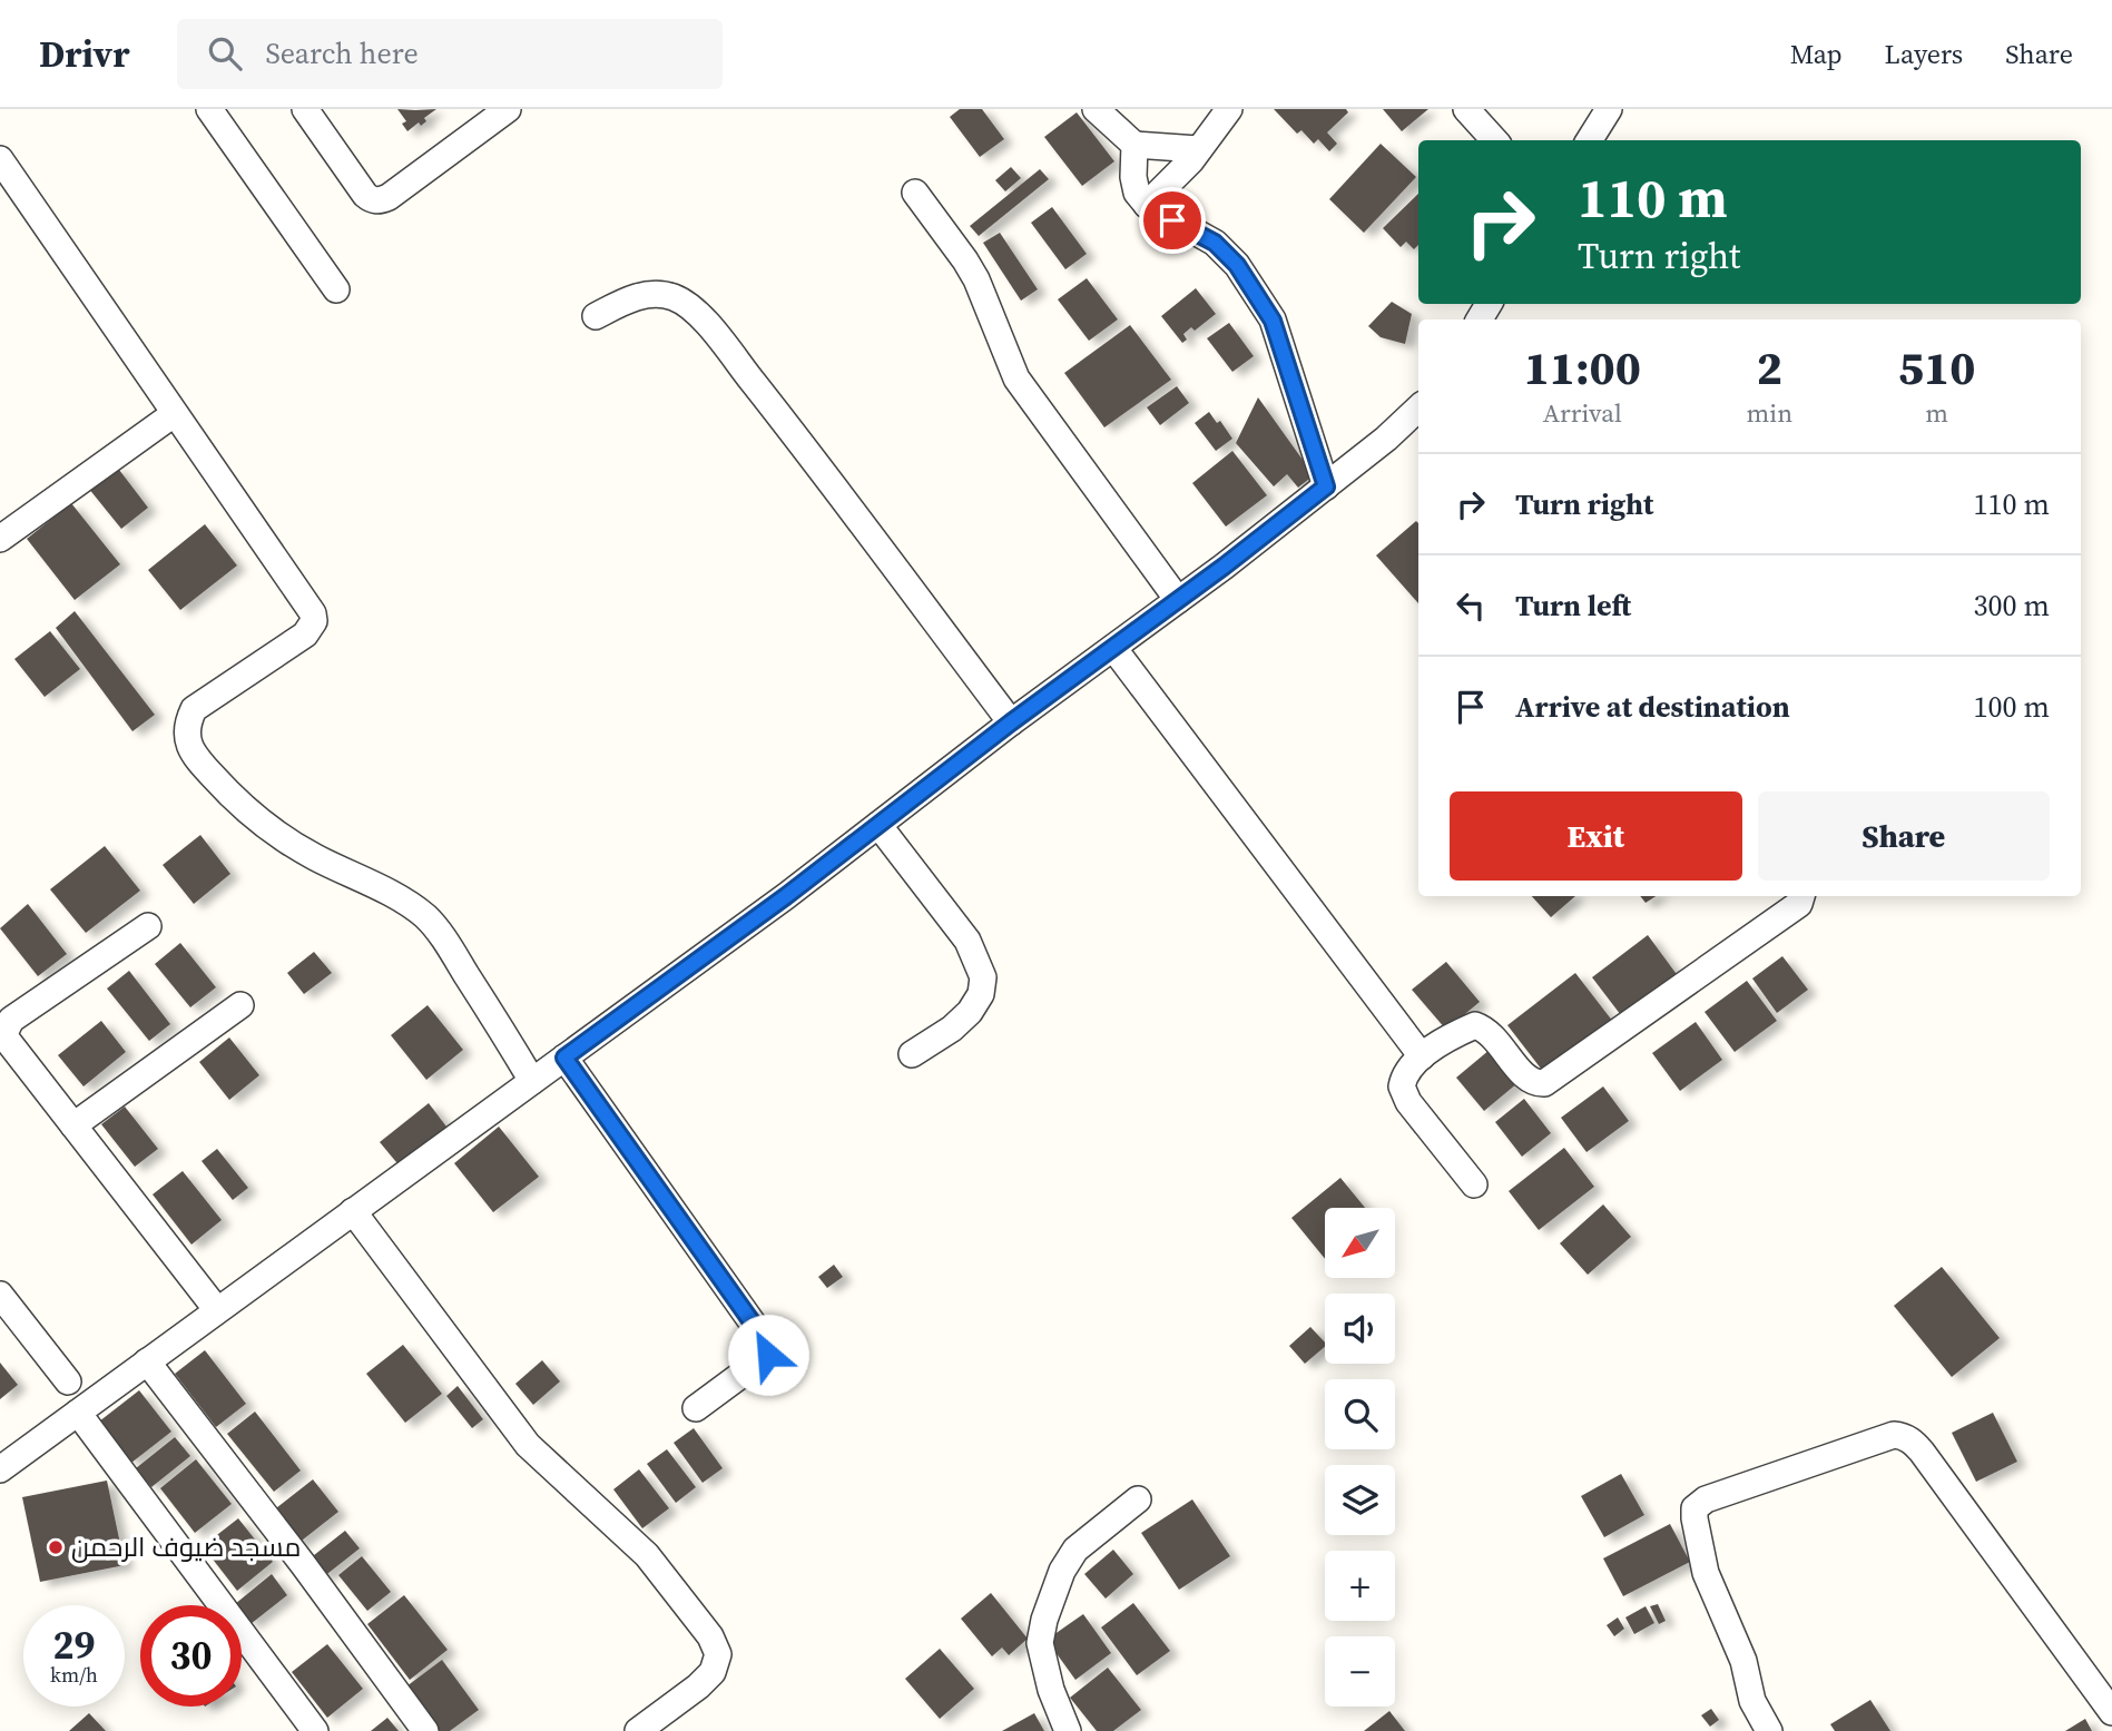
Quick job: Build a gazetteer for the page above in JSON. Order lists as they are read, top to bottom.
{
  "places": ["مسجد ضيوف الرحمن"],
  "north": "bottom left",
  "page": {
    "header": "Drivr",
    "search": "Search here",
    "nav": ["Map", "Layers", "Share"],
    "turn": ["110 m", "Turn right"],
    "eta": [
      "11:00",
      "Arrival",
      "2",
      "min",
      "510",
      "m"
    ],
    "list": [
      {
        "name": "Turn right",
        "value": "110 m"
      },
      {
        "name": "Turn left",
        "value": "300 m"
      },
      {
        "name": "Arrive at destination",
        "value": "100 m"
      }
    ],
    "buttons": ["Exit", "Share"],
    "map_buttons": ["+", "−"],
    "speed": "29 km/h",
    "limit": "30"
  }
}
